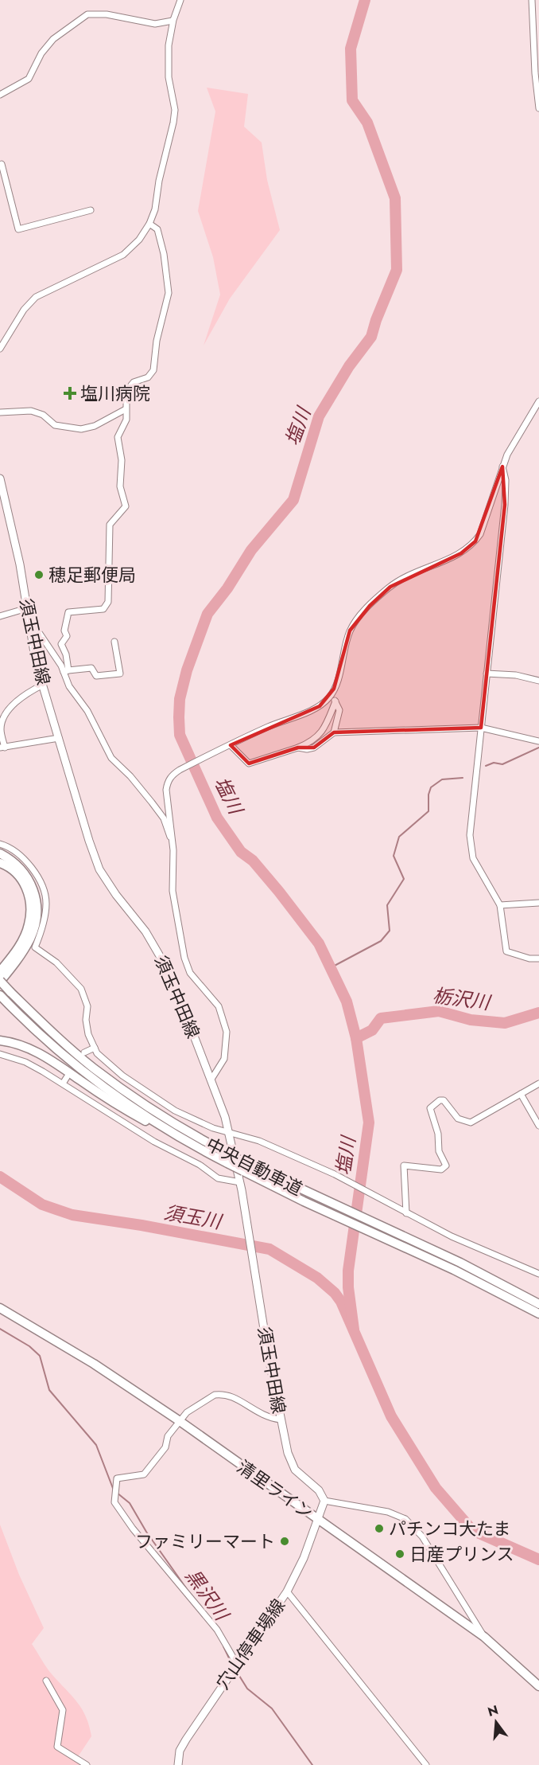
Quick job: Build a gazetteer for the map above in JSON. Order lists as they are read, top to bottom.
{
  "streets": {
    "highway": ["中央自動車道", "清里ライン"],
    "main road": ["須玉中田線", "穴山停車場線"]
  },
  "crossings": [
    ["清里ライン", "穴山停車場線"]
  ],
  "water": [
    "塩川",
    "栃沢川",
    "須玉川",
    "黒沢川"
  ],
  "places": {
    "health": ["塩川病院"],
    "other": [
      "穂足郵便局",
      "パチンコ大たま",
      "ファミリーマート",
      "日産プリンス"
    ]
  },
  "north": "top"
}
